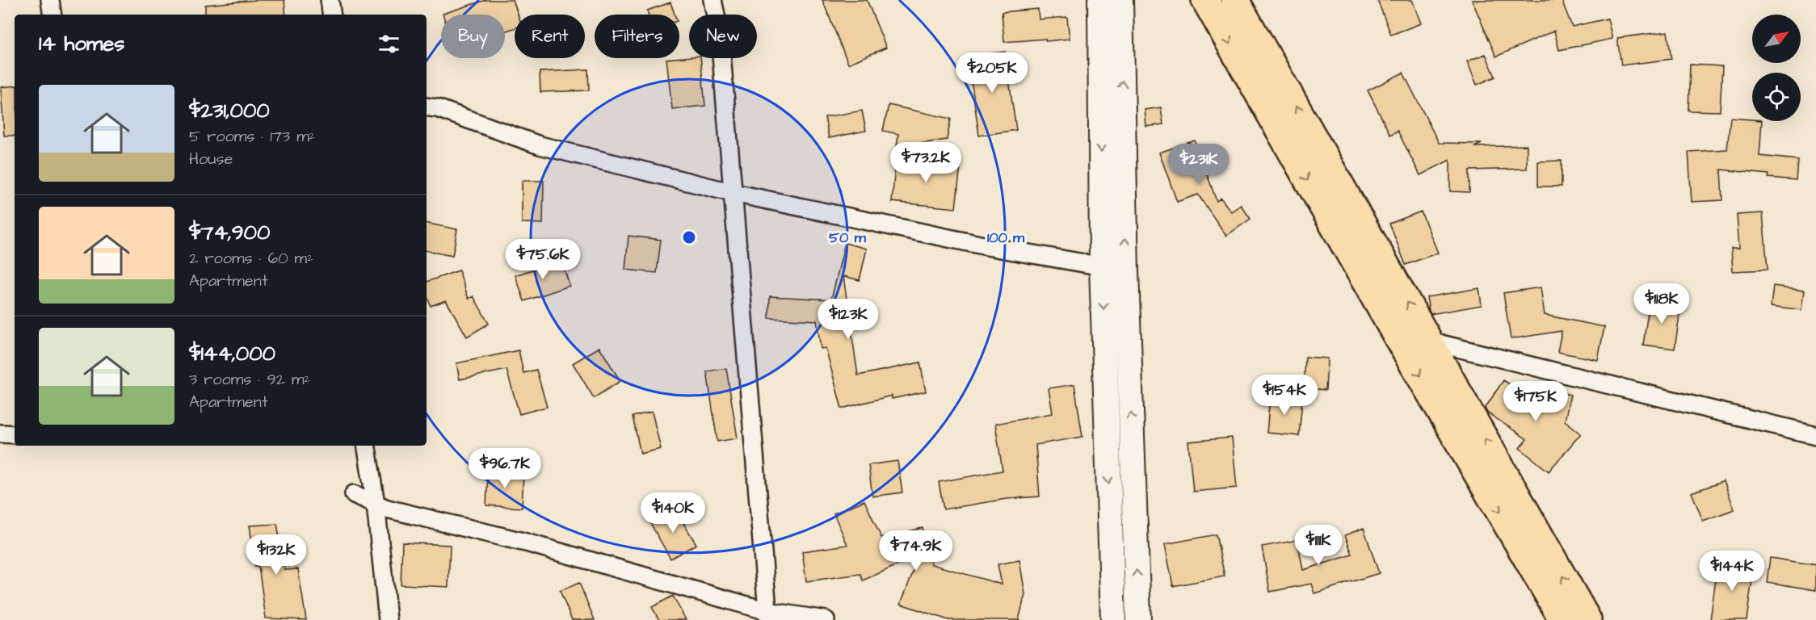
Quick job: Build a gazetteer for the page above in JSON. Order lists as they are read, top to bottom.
{
  "north": "top right",
  "page": {
    "chip": [
      "Buy",
      "Rent",
      "Filters",
      "New"
    ],
    "heading": "14 homes",
    "price": [
      "$205K",
      "$73.2K",
      "$231K",
      "$75.6K",
      "$118K",
      "$123K",
      "$154K",
      "$175K",
      "$96.7K",
      "$140K",
      "$111K",
      "$74.9K",
      "$132K",
      "$144K"
    ],
    "list": [
      {
        "name": "$231,000",
        "note": "5 rooms · 173 m² · House"
      },
      {
        "name": "$74,900",
        "note": "2 rooms · 60 m² · Apartment"
      },
      {
        "name": "$144,000",
        "note": "3 rooms · 92 m² · Apartment"
      }
    ]
  },
  "rings": ["50 m", "100 m"]
}
